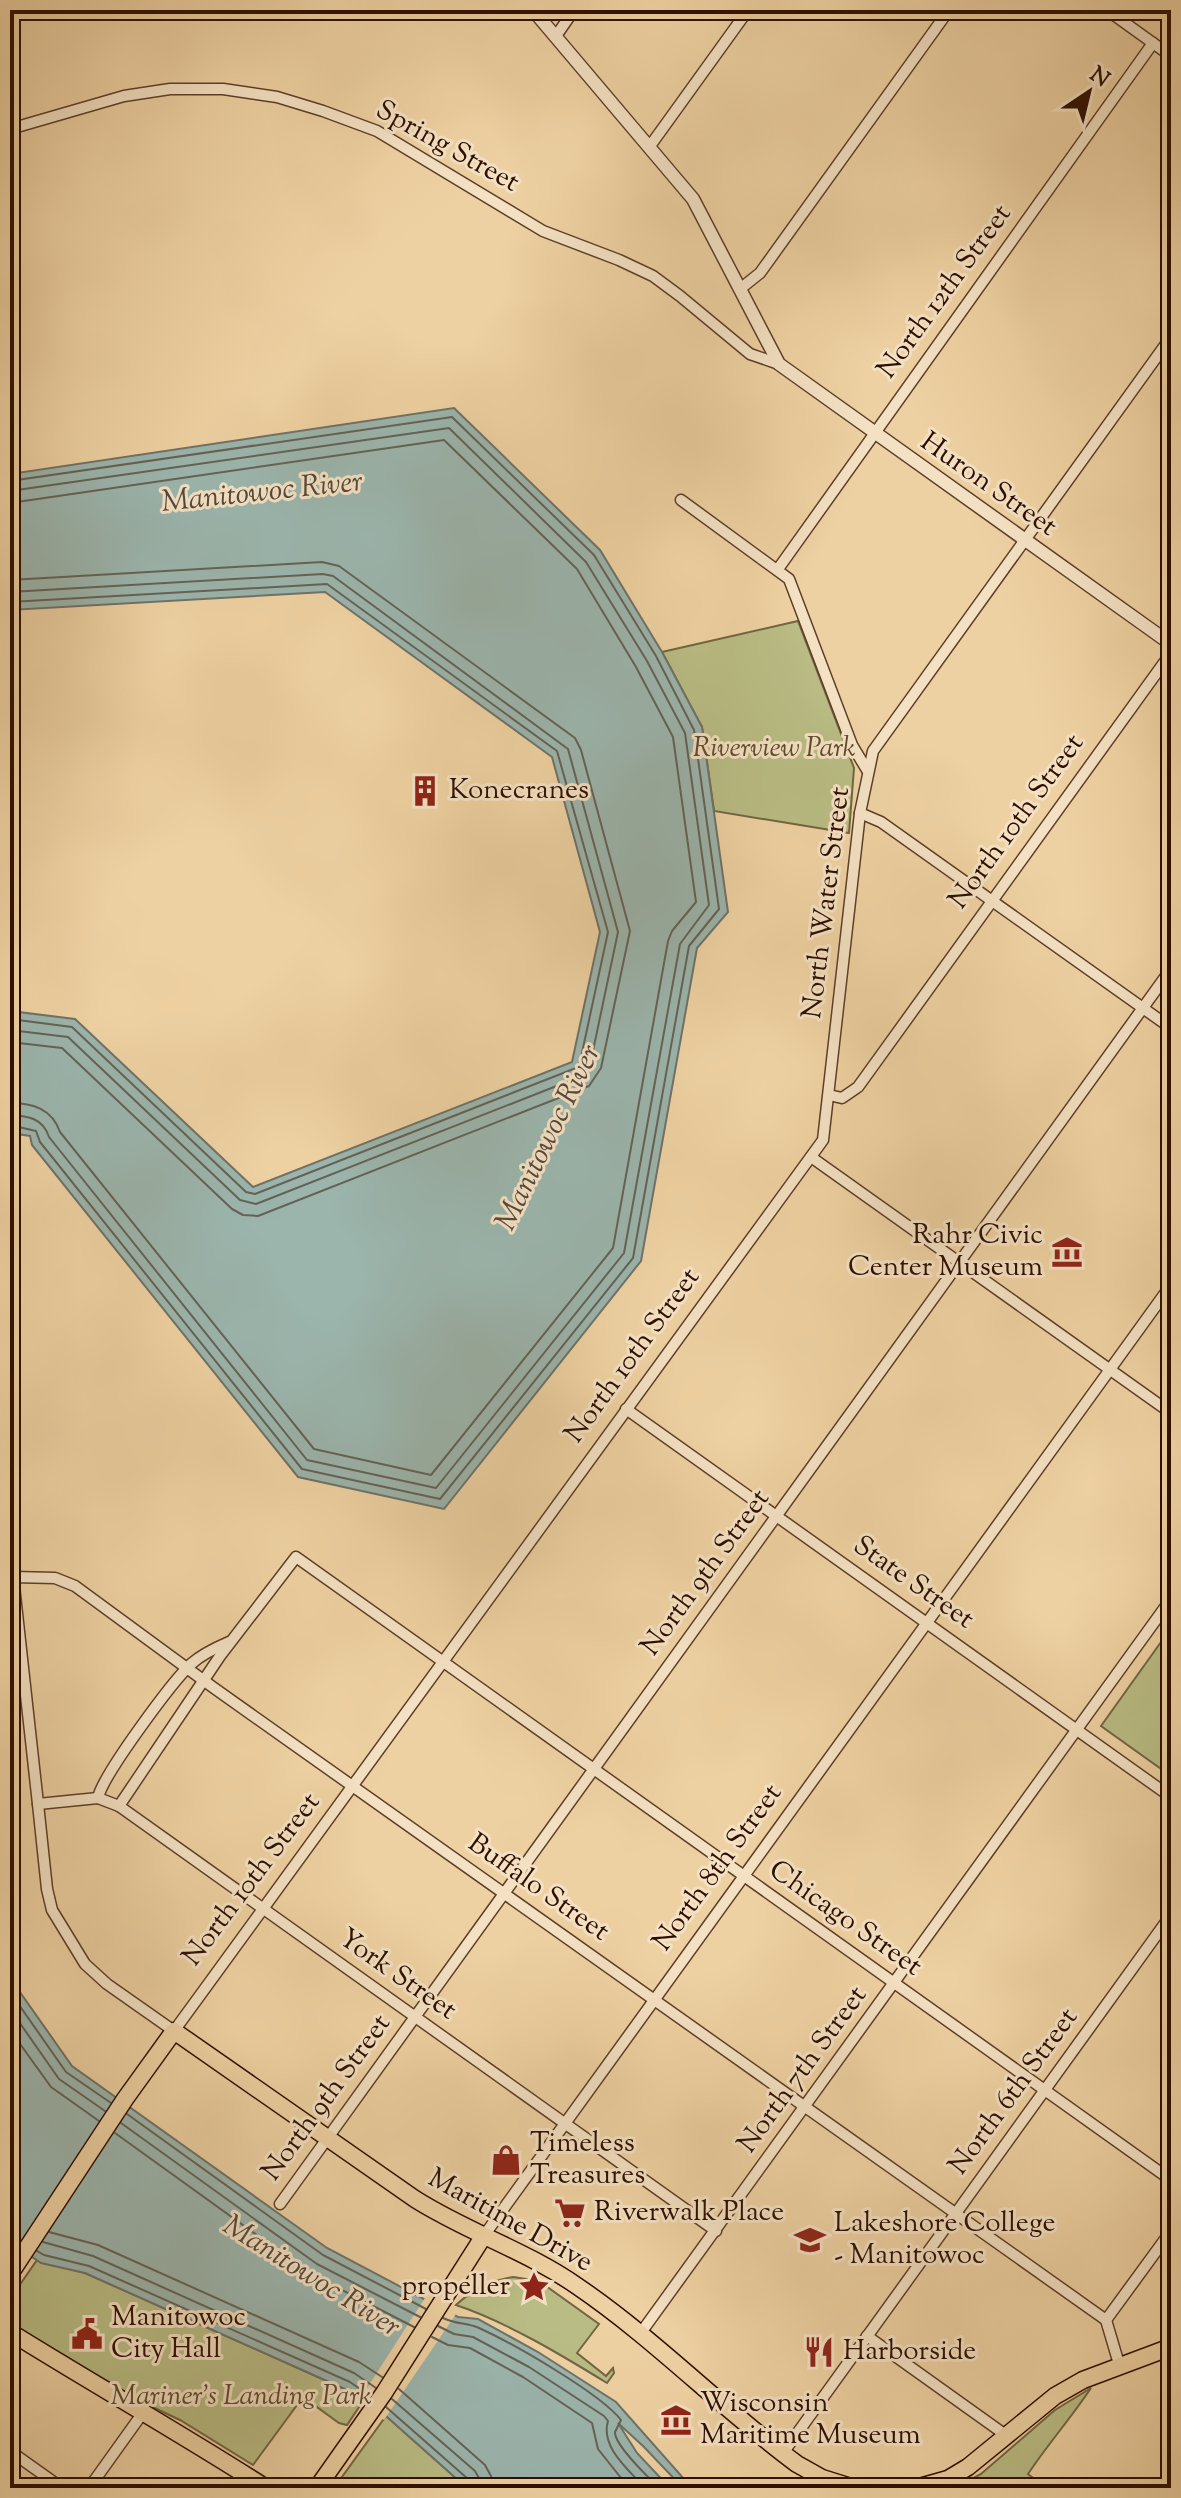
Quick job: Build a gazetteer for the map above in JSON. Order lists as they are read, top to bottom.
{
  "streets": {
    "main road": ["North 10th Street", "North 8th Street", "Maritime Drive"],
    "street": [
      "Spring Street",
      "North 12th Street",
      "Huron Street",
      "North Water Street",
      "North 9th Street",
      "State Street",
      "Buffalo Street",
      "Chicago Street",
      "York Street",
      "North 7th Street",
      "North 6th Street"
    ]
  },
  "crossings": [
    ["Spring Street", "Huron Street"],
    ["North 12th Street", "Huron Street"],
    ["North 12th Street", "North Water Street"],
    ["North 10th Street", "North Water Street"],
    ["North 10th Street", "State Street"],
    ["North 10th Street", "Buffalo Street"],
    ["North 10th Street", "Chicago Street"],
    ["North 10th Street", "York Street"],
    ["North 10th Street", "Maritime Drive"],
    ["North 9th Street", "State Street"],
    ["North 9th Street", "Buffalo Street"],
    ["North 9th Street", "Chicago Street"],
    ["North 9th Street", "York Street"],
    ["North 9th Street", "Maritime Drive"],
    ["State Street", "North 8th Street"],
    ["State Street", "North 7th Street"],
    ["North 8th Street", "Buffalo Street"],
    ["North 8th Street", "Chicago Street"],
    ["North 8th Street", "York Street"],
    ["North 8th Street", "Maritime Drive"],
    ["Buffalo Street", "North 7th Street"],
    ["Buffalo Street", "North 6th Street"],
    ["Chicago Street", "North 7th Street"],
    ["Chicago Street", "North 6th Street"],
    ["York Street", "North 7th Street"],
    ["North 7th Street", "Maritime Drive"],
    ["North 6th Street", "Maritime Drive"]
  ],
  "water": ["Manitowoc River"],
  "parks": ["Riverview Park", "Mariner's Landing Park"],
  "places": {
    "building": ["Konecranes"],
    "museum": ["Rahr Civic Center Museum", "Wisconsin Maritime Museum"],
    "shop": ["Timeless Treasures"],
    "supermarket": ["Riverwalk Place"],
    "school or university": ["Lakeshore College - Manitowoc"],
    "place": ["propeller"],
    "public building": ["Manitowoc City Hall"],
    "restaurant": ["Harborside"]
  },
  "north": "top right"
}
